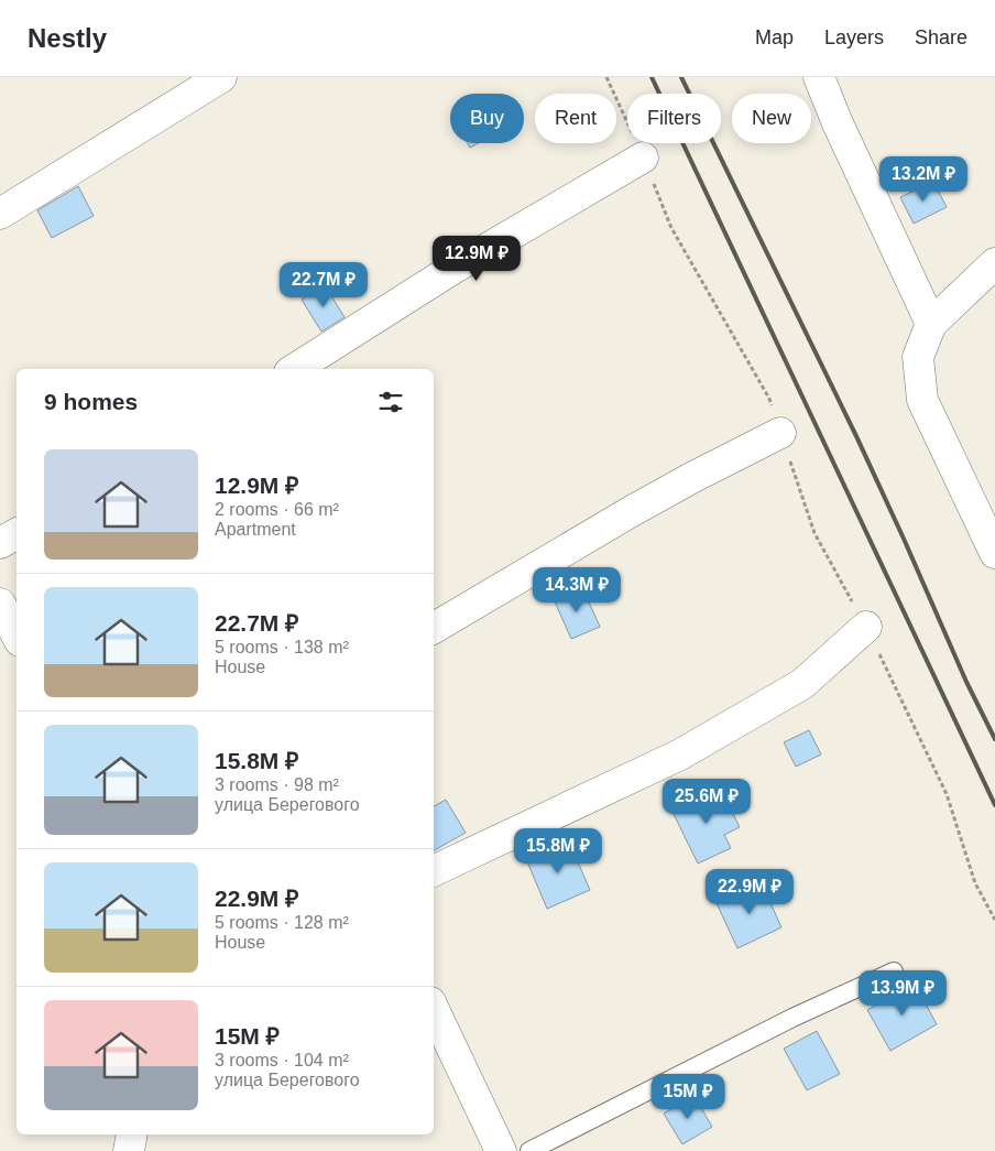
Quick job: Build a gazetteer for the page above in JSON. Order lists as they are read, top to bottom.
{
  "page": {
    "header": "Nestly",
    "nav": ["Map", "Layers", "Share"],
    "chip": [
      "Buy",
      "Rent",
      "Filters",
      "New"
    ],
    "price": [
      "13.2M ₽",
      "12.9M ₽",
      "22.7M ₽",
      "14.3M ₽",
      "25.6M ₽",
      "15.8M ₽",
      "22.9M ₽",
      "13.9M ₽",
      "15M ₽"
    ],
    "heading": "9 homes",
    "list": [
      {
        "name": "12.9M ₽",
        "note": "2 rooms · 66 m² · Apartment"
      },
      {
        "name": "22.7M ₽",
        "note": "5 rooms · 138 m² · House"
      },
      {
        "name": "15.8M ₽",
        "note": "3 rooms · 98 m² · улица Берегового"
      },
      {
        "name": "22.9M ₽",
        "note": "5 rooms · 128 m² · House"
      },
      {
        "name": "15M ₽",
        "note": "3 rooms · 104 m² · улица Берегового"
      }
    ]
  }
}
